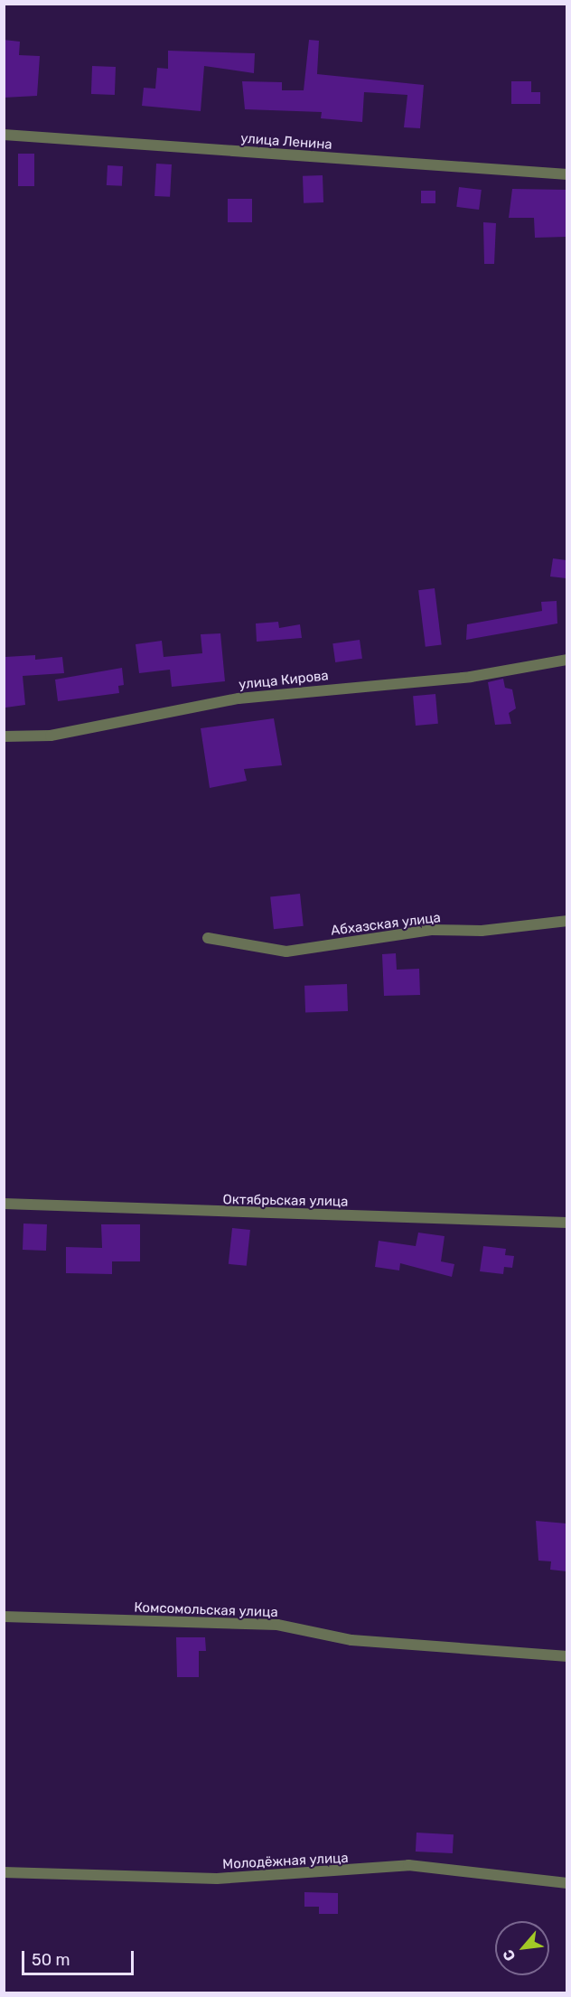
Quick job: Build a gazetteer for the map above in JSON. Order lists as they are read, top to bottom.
{
  "streets": {
    "street": [
      "улица Ленина",
      "улица Кирова",
      "Абхазская улица",
      "Октябрьская улица",
      "Комсомольская улица",
      "Молодёжная улица"
    ]
  },
  "scale_bar": "50 m",
  "north": "bottom left"
}
